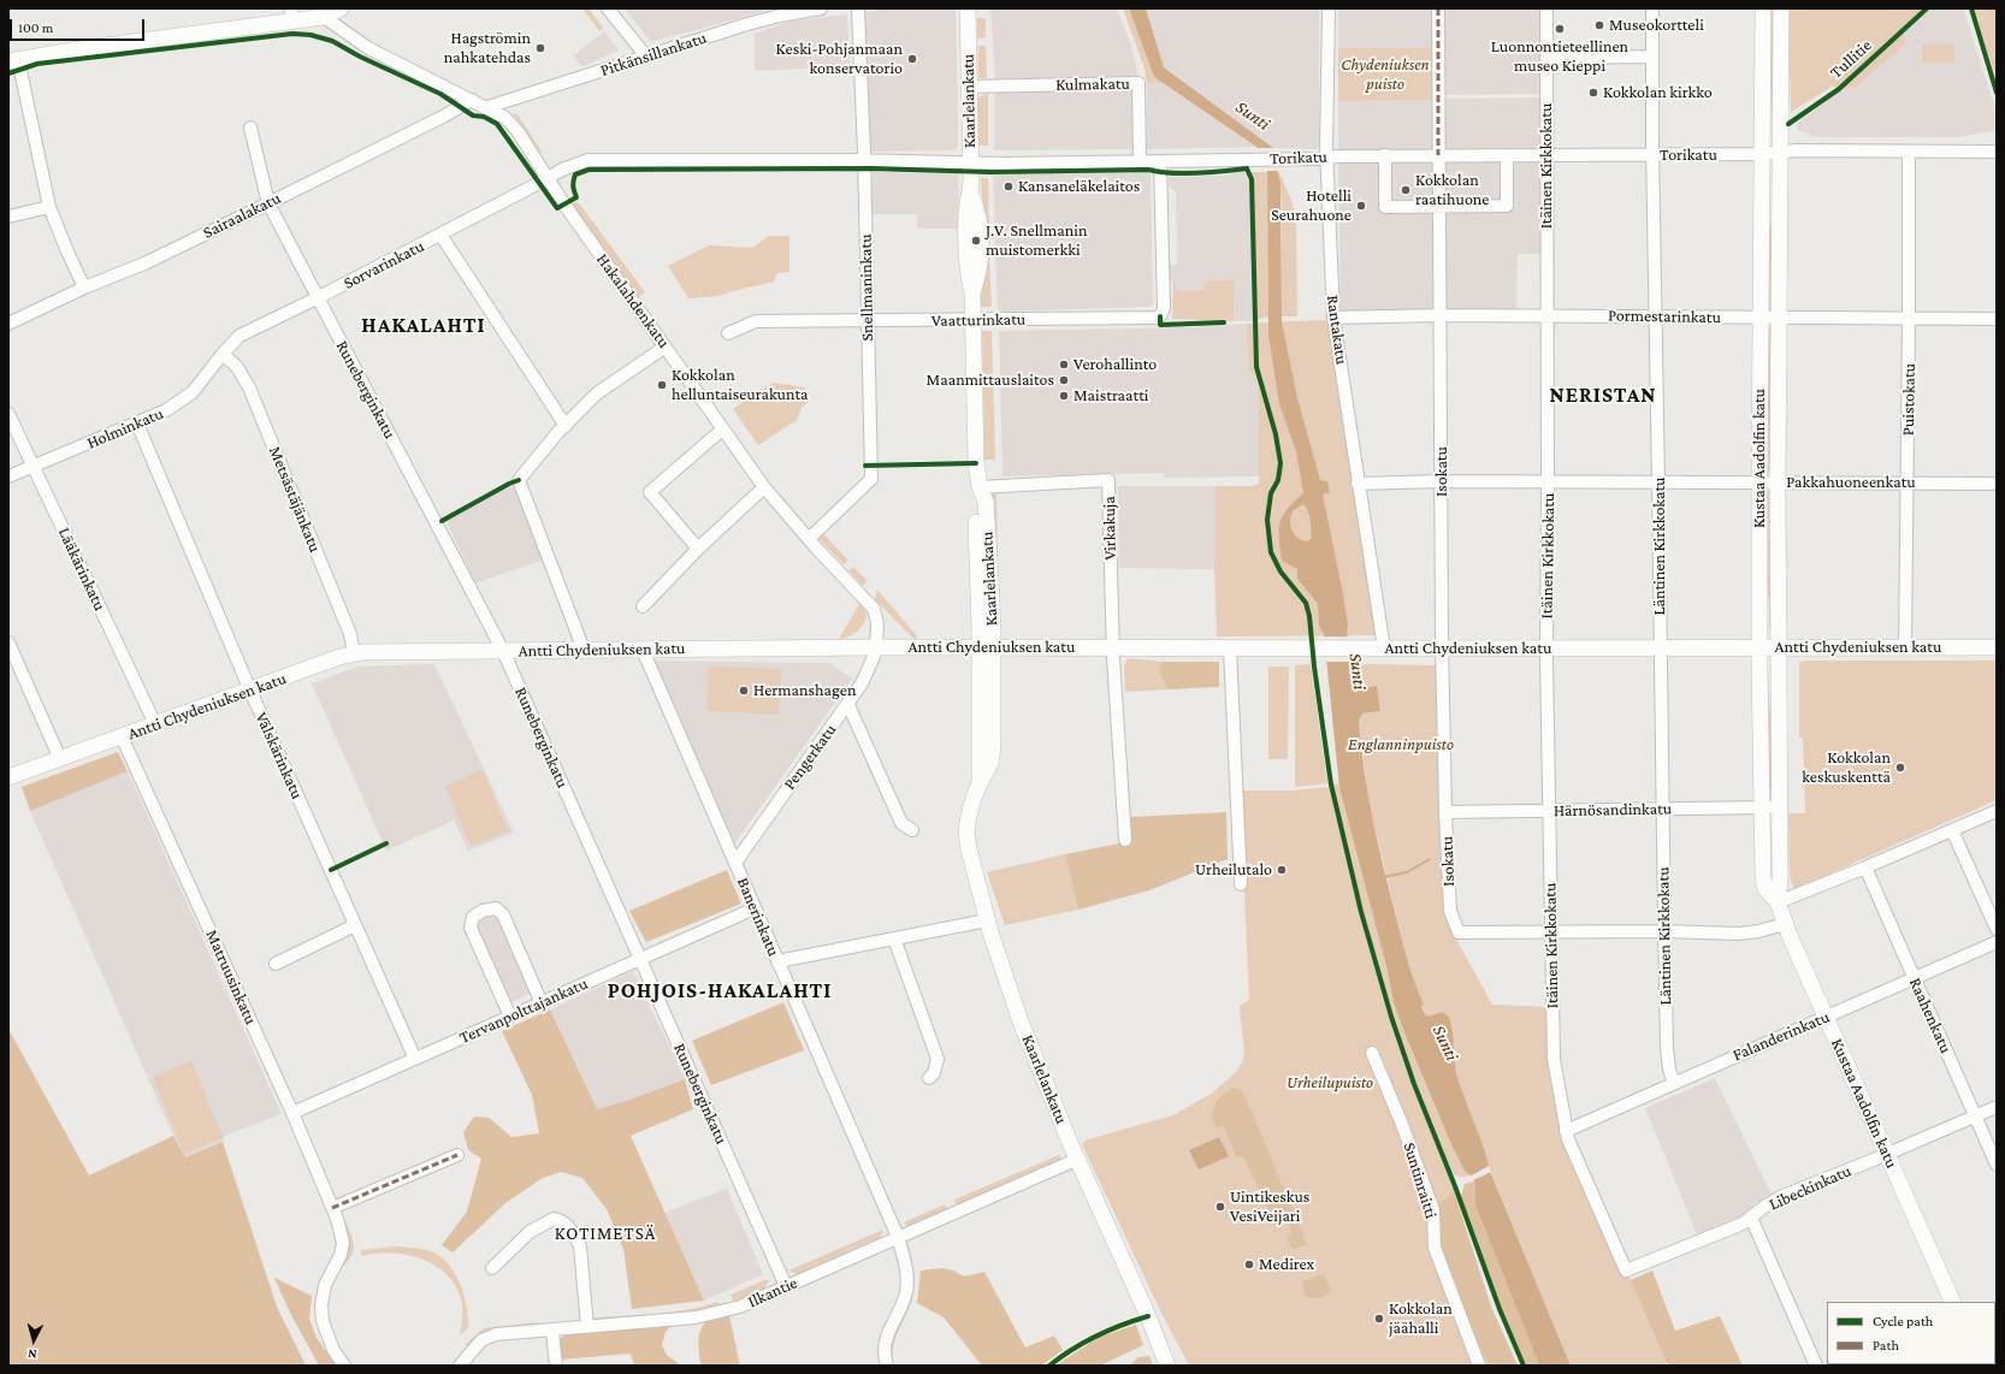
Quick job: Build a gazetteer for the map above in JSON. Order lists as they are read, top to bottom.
{
  "streets": {
    "main road": ["Kaarlelankatu", "Kustaa Aadolfin katu", "Antti Chydeniuksen katu"],
    "street": [
      "Pitkänsillankatu",
      "Kulmakatu",
      "Torikatu",
      "Itäinen Kirkkokatu",
      "Sairaalakatu",
      "Sorvarinkatu",
      "Snellmaninkatu",
      "Hakalahdenkatu",
      "Pormestarinkatu",
      "Vaatturinkatu",
      "Rantakatu",
      "Runeberginkatu",
      "Puistokatu",
      "Holminkatu",
      "Isokatu",
      "Pakkahuoneenkatu",
      "Metsästäjänkatu",
      "Virkakuja",
      "Läntinen Kirkkokatu",
      "Lääkärinkatu",
      "Välskärinkatu",
      "Pengerkatu",
      "Härnösandinkatu",
      "Banerinkatu",
      "Matruusinkatu",
      "Tervanpolttajankatu",
      "Raahenkatu",
      "Falanderinkatu",
      "Suntinraitti",
      "Libeckinkatu",
      "Ilkantie"
    ],
    "cycle path": ["Tullitie"]
  },
  "crossings": [
    ["Pitkänsillankatu", "Hakalahdenkatu"],
    ["Kulmakatu", "Kaarlelankatu"],
    ["Kulmakatu", "Torikatu"],
    ["Kaarlelankatu", "Torikatu"],
    ["Kaarlelankatu", "Vaatturinkatu"],
    ["Kaarlelankatu", "Virkakuja"],
    ["Kaarlelankatu", "Antti Chydeniuksen katu"],
    ["Kaarlelankatu", "Ilkantie"],
    ["Torikatu", "Itäinen Kirkkokatu"],
    ["Torikatu", "Sorvarinkatu"],
    ["Torikatu", "Snellmaninkatu"],
    ["Torikatu", "Hakalahdenkatu"],
    ["Torikatu", "Vaatturinkatu"],
    ["Torikatu", "Rantakatu"],
    ["Torikatu", "Puistokatu"],
    ["Torikatu", "Kustaa Aadolfin katu"],
    ["Torikatu", "Isokatu"],
    ["Torikatu", "Läntinen Kirkkokatu"],
    ["Itäinen Kirkkokatu", "Pormestarinkatu"],
    ["Itäinen Kirkkokatu", "Isokatu"],
    ["Itäinen Kirkkokatu", "Pakkahuoneenkatu"],
    ["Itäinen Kirkkokatu", "Antti Chydeniuksen katu"],
    ["Itäinen Kirkkokatu", "Härnösandinkatu"],
    ["Itäinen Kirkkokatu", "Falanderinkatu"],
    ["Itäinen Kirkkokatu", "Libeckinkatu"],
    ["Sairaalakatu", "Hakalahdenkatu"],
    ["Sairaalakatu", "Runeberginkatu"],
    ["Sorvarinkatu", "Hakalahdenkatu"],
    ["Sorvarinkatu", "Runeberginkatu"],
    ["Sorvarinkatu", "Holminkatu"],
    ["Sorvarinkatu", "Metsästäjänkatu"],
    ["Snellmaninkatu", "Hakalahdenkatu"],
    ["Snellmaninkatu", "Vaatturinkatu"],
    ["Hakalahdenkatu", "Antti Chydeniuksen katu"],
    ["Hakalahdenkatu", "Pengerkatu"],
    ["Pormestarinkatu", "Rantakatu"],
    ["Pormestarinkatu", "Puistokatu"],
    ["Pormestarinkatu", "Kustaa Aadolfin katu"],
    ["Pormestarinkatu", "Isokatu"],
    ["Pormestarinkatu", "Läntinen Kirkkokatu"],
    ["Rantakatu", "Pakkahuoneenkatu"],
    ["Rantakatu", "Antti Chydeniuksen katu"],
    ["Runeberginkatu", "Antti Chydeniuksen katu"],
    ["Runeberginkatu", "Tervanpolttajankatu"],
    ["Runeberginkatu", "Ilkantie"],
    ["Puistokatu", "Pakkahuoneenkatu"],
    ["Puistokatu", "Antti Chydeniuksen katu"],
    ["Holminkatu", "Metsästäjänkatu"],
    ["Holminkatu", "Lääkärinkatu"],
    ["Holminkatu", "Välskärinkatu"],
    ["Kustaa Aadolfin katu", "Pakkahuoneenkatu"],
    ["Kustaa Aadolfin katu", "Antti Chydeniuksen katu"],
    ["Kustaa Aadolfin katu", "Härnösandinkatu"],
    ["Kustaa Aadolfin katu", "Falanderinkatu"],
    ["Kustaa Aadolfin katu", "Libeckinkatu"],
    ["Isokatu", "Pakkahuoneenkatu"],
    ["Isokatu", "Antti Chydeniuksen katu"],
    ["Isokatu", "Härnösandinkatu"],
    ["Pakkahuoneenkatu", "Läntinen Kirkkokatu"],
    ["Metsästäjänkatu", "Antti Chydeniuksen katu"],
    ["Virkakuja", "Antti Chydeniuksen katu"],
    ["Läntinen Kirkkokatu", "Antti Chydeniuksen katu"],
    ["Läntinen Kirkkokatu", "Härnösandinkatu"],
    ["Läntinen Kirkkokatu", "Falanderinkatu"],
    ["Lääkärinkatu", "Antti Chydeniuksen katu"],
    ["Antti Chydeniuksen katu", "Välskärinkatu"],
    ["Antti Chydeniuksen katu", "Pengerkatu"],
    ["Antti Chydeniuksen katu", "Banerinkatu"],
    ["Antti Chydeniuksen katu", "Matruusinkatu"],
    ["Välskärinkatu", "Tervanpolttajankatu"],
    ["Pengerkatu", "Banerinkatu"],
    ["Banerinkatu", "Tervanpolttajankatu"],
    ["Banerinkatu", "Ilkantie"],
    ["Matruusinkatu", "Tervanpolttajankatu"],
    ["Raahenkatu", "Falanderinkatu"],
    ["Raahenkatu", "Libeckinkatu"]
  ],
  "districts": [
    "HAKALAHTI",
    "NERISTAN",
    "POHJOIS-HAKALAHTI",
    "KOTIMETSÄ"
  ],
  "water": ["Sunti"],
  "parks": ["Chydeniuksen puisto", "Englanninpuisto", "Urheilupuisto"],
  "places": [
    "Museokortteli",
    "Luonnontieteellinen museo Kieppi",
    "Hagströmin nahkatehdas",
    "Keski-Pohjanmaan konservatorio",
    "Kokkolan kirkko",
    "Kansaneläkelaitos",
    "Kokkolan raatihuone",
    "Hotelli Seurahuone",
    "J.V. Snellmanin muistomerkki",
    "Verohallinto",
    "Maanmittauslaitos",
    "Kokkolan helluntaiseurakunta",
    "Maistraatti",
    "Hermanshagen",
    "Kokkolan keskuskenttä",
    "Urheilutalo",
    "Uintikeskus VesiVeijari",
    "Medirex",
    "Kokkolan jäähalli"
  ],
  "legend": ["Cycle path", "Path"],
  "scale_bar": "100 m",
  "north": "bottom"
}
